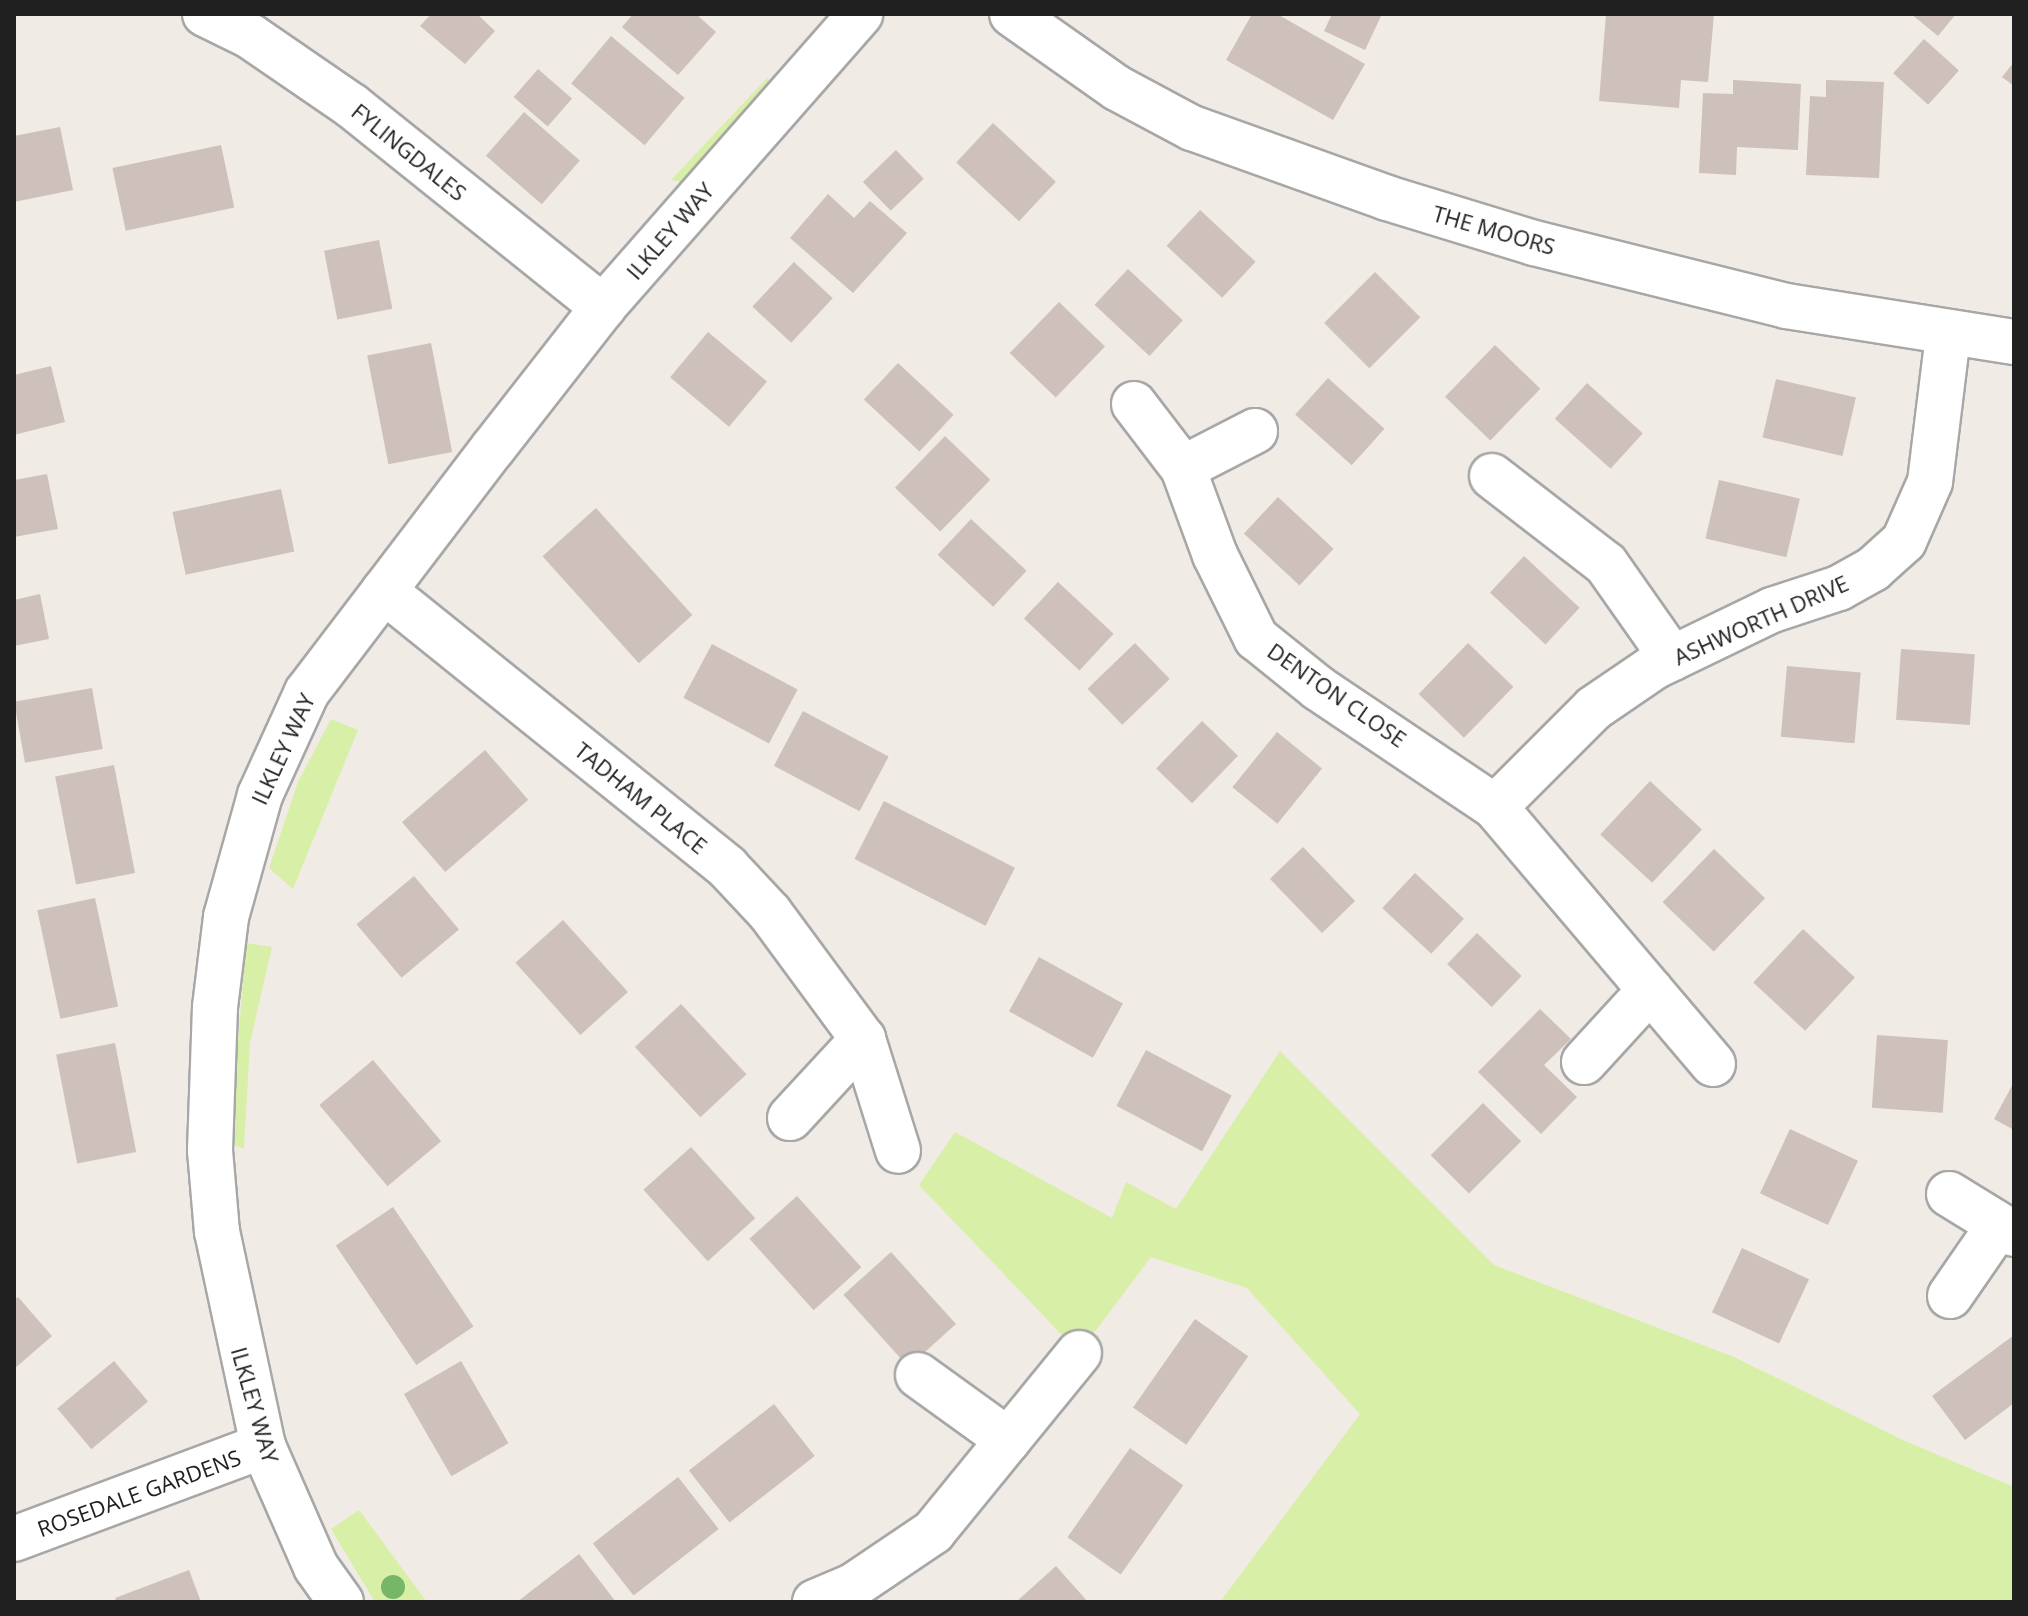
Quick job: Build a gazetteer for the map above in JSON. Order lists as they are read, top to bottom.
{
  "streets": {
    "street": [
      "FYLINGDALES",
      "THE MOORS",
      "ILKLEY WAY",
      "ASHWORTH DRIVE",
      "DENTON CLOSE",
      "TADHAM PLACE",
      "ROSEDALE GARDENS"
    ]
  },
  "crossings": [
    ["FYLINGDALES", "ILKLEY WAY"],
    ["THE MOORS", "ASHWORTH DRIVE"],
    ["ILKLEY WAY", "TADHAM PLACE"],
    ["ILKLEY WAY", "ROSEDALE GARDENS"],
    ["ASHWORTH DRIVE", "DENTON CLOSE"]
  ]
}
